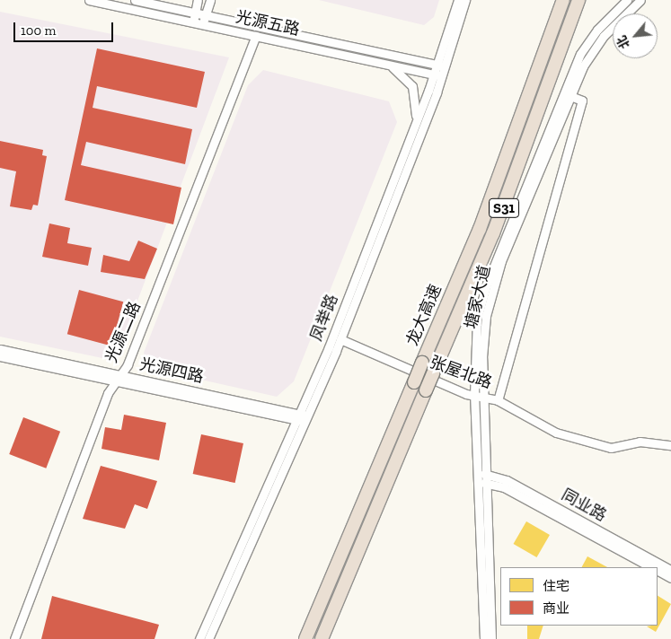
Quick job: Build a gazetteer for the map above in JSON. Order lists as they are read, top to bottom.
{
  "streets": {
    "highway": ["S31", "龙大高速"],
    "street": [
      "光源五路",
      "塘家大道",
      "凤举路",
      "光源二路",
      "光源四路",
      "张屋北路",
      "同业路"
    ]
  },
  "crossings": [
    ["光源五路", "凤举路"],
    ["光源五路", "光源二路"],
    ["塘家大道", "张屋北路"],
    ["塘家大道", "同业路"],
    ["凤举路", "光源四路"],
    ["凤举路", "张屋北路"],
    ["光源二路", "光源四路"]
  ],
  "legend": ["住宅", "商业"],
  "scale_bar": "100 m",
  "north": "bottom left"
}
